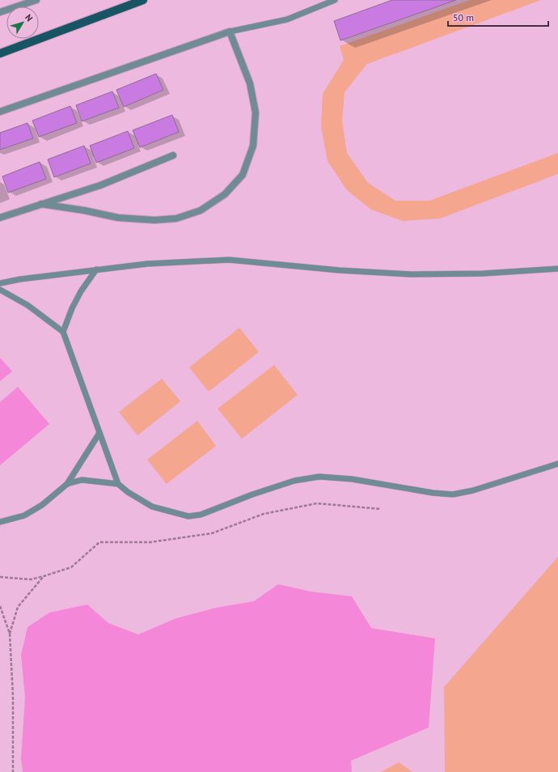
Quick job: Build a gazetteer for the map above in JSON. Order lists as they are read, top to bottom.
{
  "scale_bar": "50 m",
  "north": "top right"
}
